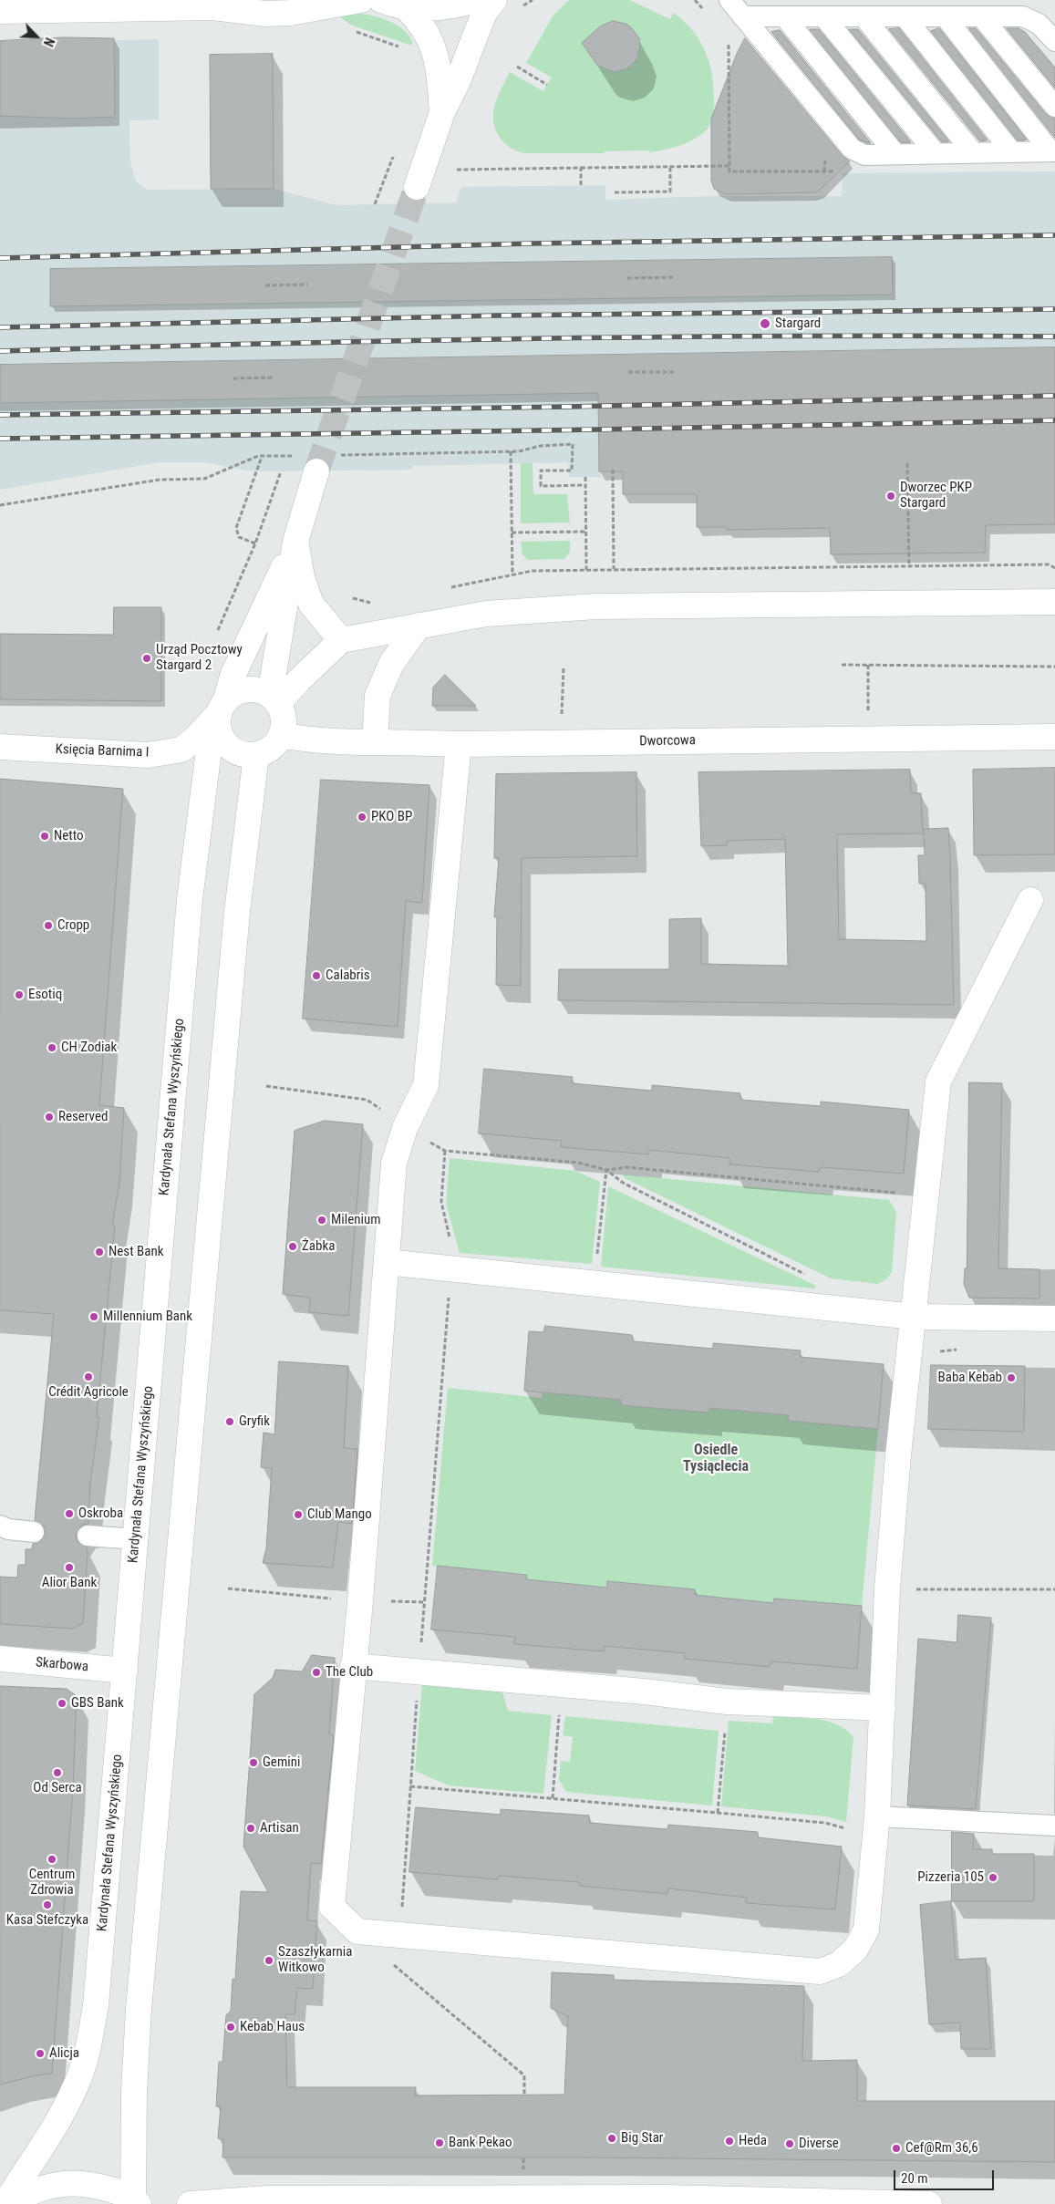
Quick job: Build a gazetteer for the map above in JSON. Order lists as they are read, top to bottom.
{
  "streets": {
    "street": [
      "Dworcowa",
      "Księcia Barnima I",
      "Kardynała Stefana Wyszyńskiego",
      "Skarbowa"
    ]
  },
  "crossings": [
    ["Dworcowa", "Księcia Barnima I"],
    ["Dworcowa", "Kardynała Stefana Wyszyńskiego"],
    ["Księcia Barnima I", "Kardynała Stefana Wyszyńskiego"],
    ["Kardynała Stefana Wyszyńskiego", "Skarbowa"]
  ],
  "districts": ["Osiedle Tysiąclecia"],
  "places": [
    "Stargard",
    "Dworzec PKP Stargard",
    "Urząd Pocztowy Stargard 2",
    "PKO BP",
    "Netto",
    "Cropp",
    "Calabris",
    "Esotiq",
    "CH Zodiak",
    "Reserved",
    "Milenium",
    "Żabka",
    "Nest Bank",
    "Millennium Bank",
    "Crédit Agricole",
    "Baba Kebab",
    "Gryfik",
    "Oskroba",
    "Club Mango",
    "Alior Bank",
    "The Club",
    "GBS Bank",
    "Gemini",
    "Od Serca",
    "Artisan",
    "Centrum Zdrowia",
    "Pizzeria 105",
    "Kasa Stefczyka",
    "Szaszłykarnia Witkowo",
    "Kebab Haus",
    "Alicja",
    "Big Star",
    "Heda",
    "Bank Pekao",
    "Diverse",
    "Cef@Rm 36,6"
  ],
  "scale_bar": "20 m",
  "north": "bottom right"
}
